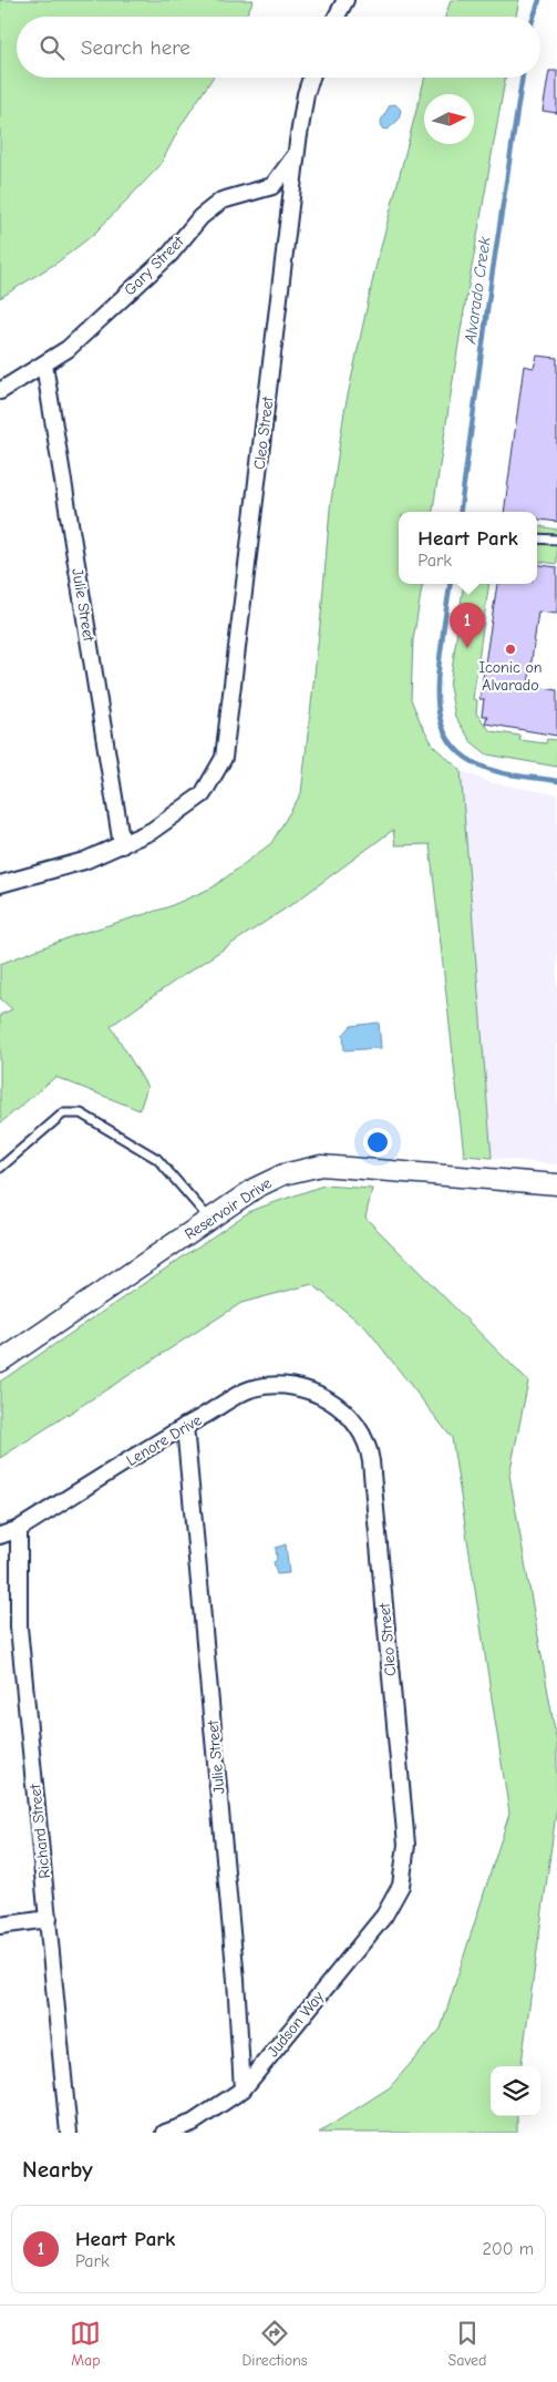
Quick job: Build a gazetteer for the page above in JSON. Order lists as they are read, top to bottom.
{
  "streets": {
    "street": [
      "Gary Street",
      "Cleo Street",
      "Julie Street",
      "Reservoir Drive",
      "Lenore Drive",
      "Richard Street",
      "Judson Way"
    ]
  },
  "crossings": [
    ["Gary Street", "Cleo Street"],
    ["Gary Street", "Julie Street"],
    ["Cleo Street", "Julie Street"],
    ["Cleo Street", "Lenore Drive"],
    ["Cleo Street", "Judson Way"],
    ["Julie Street", "Lenore Drive"],
    ["Julie Street", "Judson Way"],
    ["Lenore Drive", "Richard Street"]
  ],
  "water": ["Alvarado Creek"],
  "places": ["Iconic on Alvarado"],
  "north": "right",
  "page": {
    "search": "Search here",
    "popup": ["Heart Park", "Park"],
    "pins": "1",
    "heading": "Nearby",
    "list": [
      {
        "mark": "1",
        "name": "Heart Park",
        "note": "Park",
        "value": "200 m"
      }
    ],
    "nav": ["Map", "Directions", "Saved"]
  }
}
